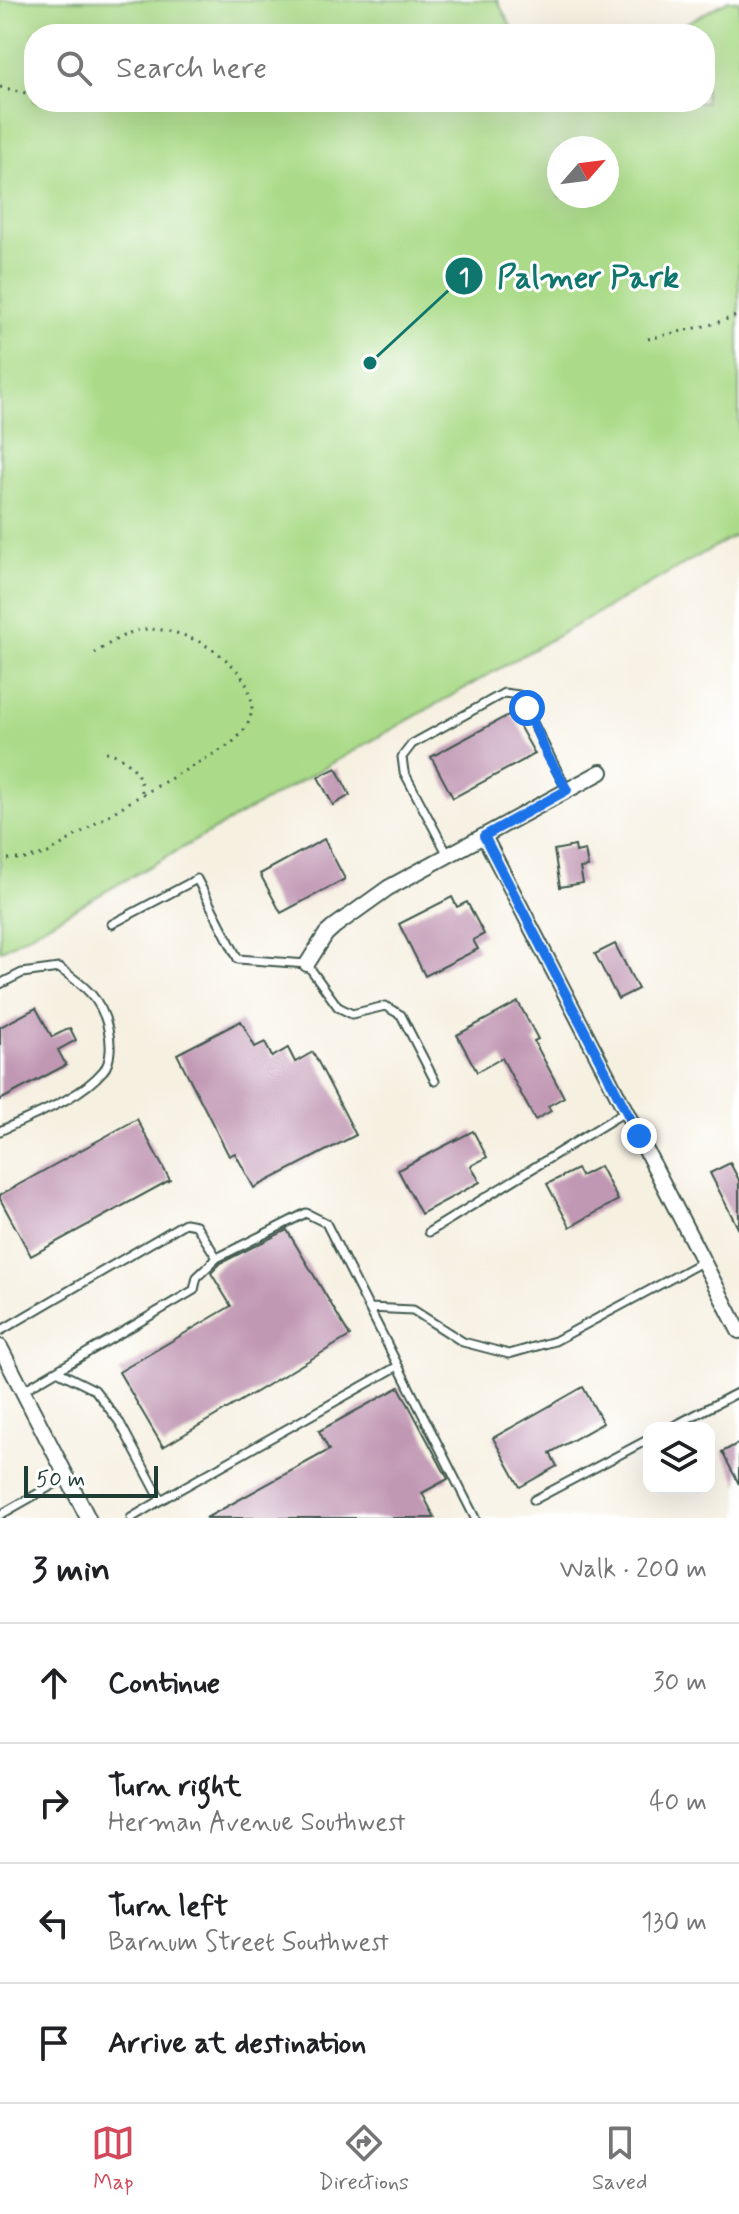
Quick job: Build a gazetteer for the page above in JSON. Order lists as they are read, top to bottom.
{
  "places": ["Palmer Park"],
  "scale_bar": "50 m",
  "north": "top right",
  "page": {
    "search": "Search here",
    "scale": "50 m",
    "heading": ["3 min", "Walk · 200 m"],
    "list": [
      ["Continue", "30 m"],
      ["Turn right", "Herman Avenue Southwest", "40 m"],
      ["Turn left", "Barnum Street Southwest", "130 m"],
      "Arrive at destination"
    ],
    "nav": ["Map", "Directions", "Saved"]
  }
}
